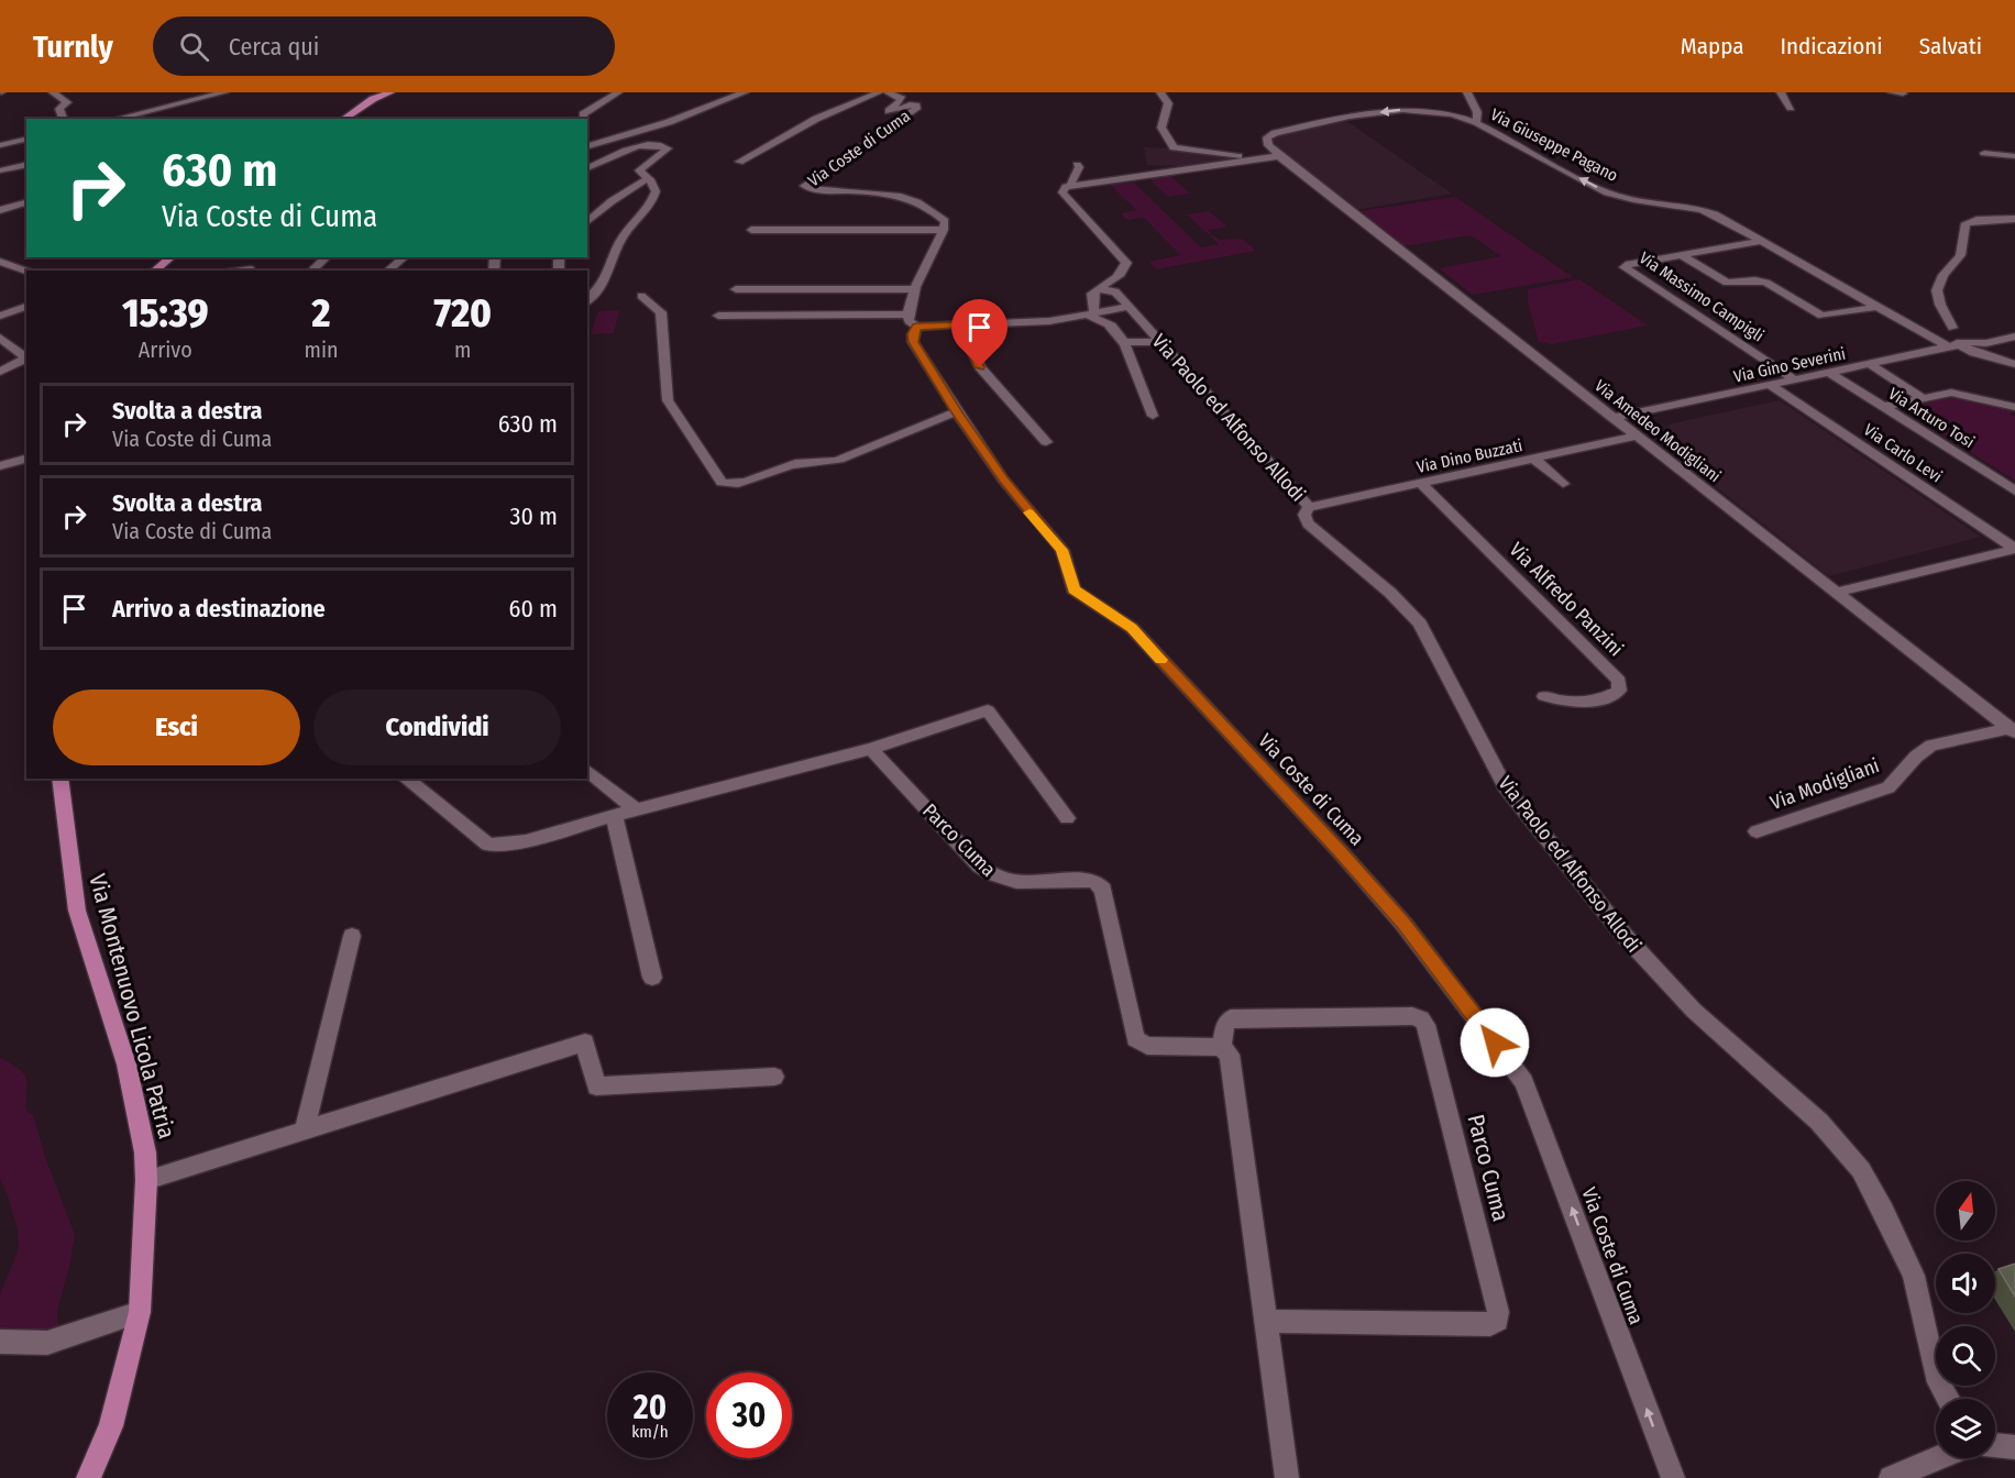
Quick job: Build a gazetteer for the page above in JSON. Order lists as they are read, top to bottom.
{
  "streets": {
    "main road": ["Via Montenuovo Licola Patria"],
    "street": [
      "Via Giuseppe Pagano",
      "Via Coste di Cuma",
      "Via Massimo Campigli",
      "Via Gino Severini",
      "Via Paolo ed Alfonso Allodi",
      "Via Arturo Tosi",
      "Via Amedeo Modigliani",
      "Via Carlo Levi",
      "Via Dino Buzzati",
      "Via Alfredo Panzini",
      "Via Modigliani",
      "Parco Cuma"
    ]
  },
  "crossings": [
    ["Via Giuseppe Pagano", "Via Gino Severini"],
    ["Via Giuseppe Pagano", "Via Amedeo Modigliani"],
    ["Via Massimo Campigli", "Via Gino Severini"],
    ["Via Gino Severini", "Via Arturo Tosi"],
    ["Via Gino Severini", "Via Amedeo Modigliani"],
    ["Via Gino Severini", "Via Carlo Levi"],
    ["Via Paolo ed Alfonso Allodi", "Via Dino Buzzati"],
    ["Via Amedeo Modigliani", "Via Dino Buzzati"],
    ["Via Amedeo Modigliani", "Via Modigliani"],
    ["Via Dino Buzzati", "Via Alfredo Panzini"]
  ],
  "one_way": ["Via Coste di Cuma"],
  "north": "top",
  "page": {
    "header": "Turnly",
    "search": "Cerca qui",
    "nav": ["Mappa", "Indicazioni", "Salvati"],
    "turn": ["630 m", "Via Coste di Cuma"],
    "eta": [
      "15:39",
      "Arrivo",
      "2",
      "min",
      "720",
      "m"
    ],
    "list": [
      {
        "name": "Svolta a destra",
        "note": "Via Coste di Cuma",
        "value": "630 m"
      },
      {
        "name": "Svolta a destra",
        "note": "Via Coste di Cuma",
        "value": "30 m"
      },
      {
        "name": "Arrivo a destinazione",
        "value": "60 m"
      }
    ],
    "buttons": ["Esci", "Condividi"],
    "speed": "20 km/h",
    "limit": "30"
  }
}
